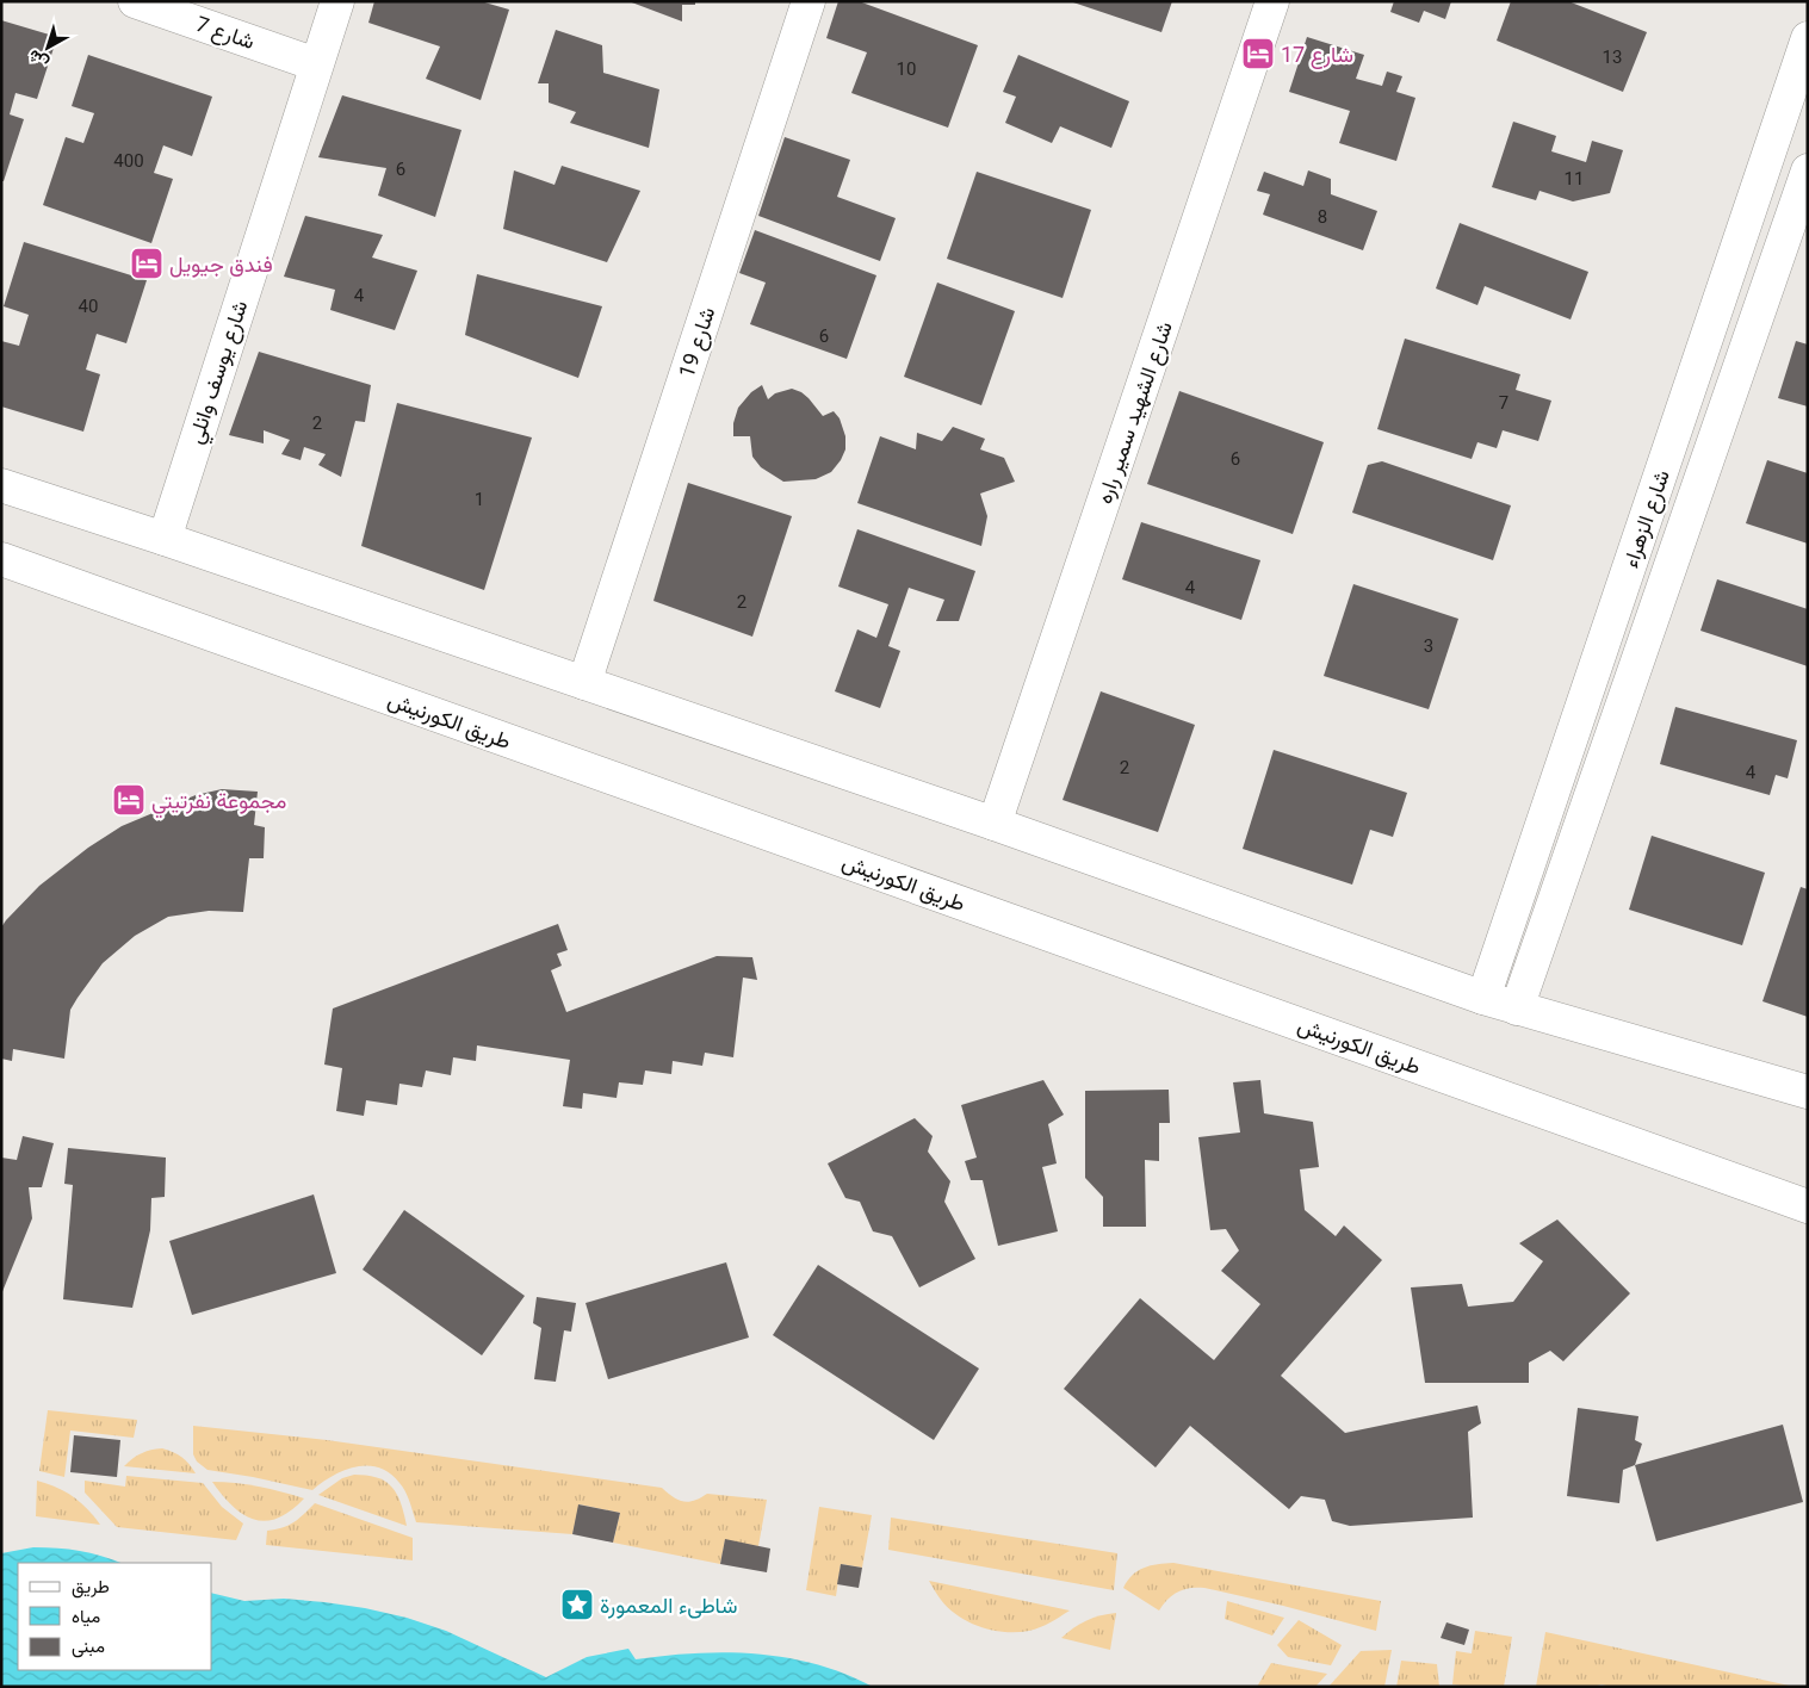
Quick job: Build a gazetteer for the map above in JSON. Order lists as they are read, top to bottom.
{
  "streets": {
    "street": [
      "شارع 7",
      "شارع 19",
      "شارع يوسف وانلي",
      "شارع الشهيد سمير راره",
      "شارع الزهراء",
      "طريق الكورنيش"
    ]
  },
  "crossings": [
    ["شارع 7", "شارع يوسف وانلي"]
  ],
  "places": {
    "hotel": ["شارع 17", "فندق جيويل", "مجموعة نفرتيتي"],
    "place": ["شاطىء المعمورة"]
  },
  "house_numbers": [
    "13",
    "10",
    "400",
    "6",
    "11",
    "8",
    "4",
    "40",
    "6",
    "7",
    "2",
    "6",
    "1",
    "4",
    "2",
    "3",
    "2",
    "4"
  ],
  "legend": ["طريق", "مياه", "مبنى"],
  "north": "bottom left"
}
